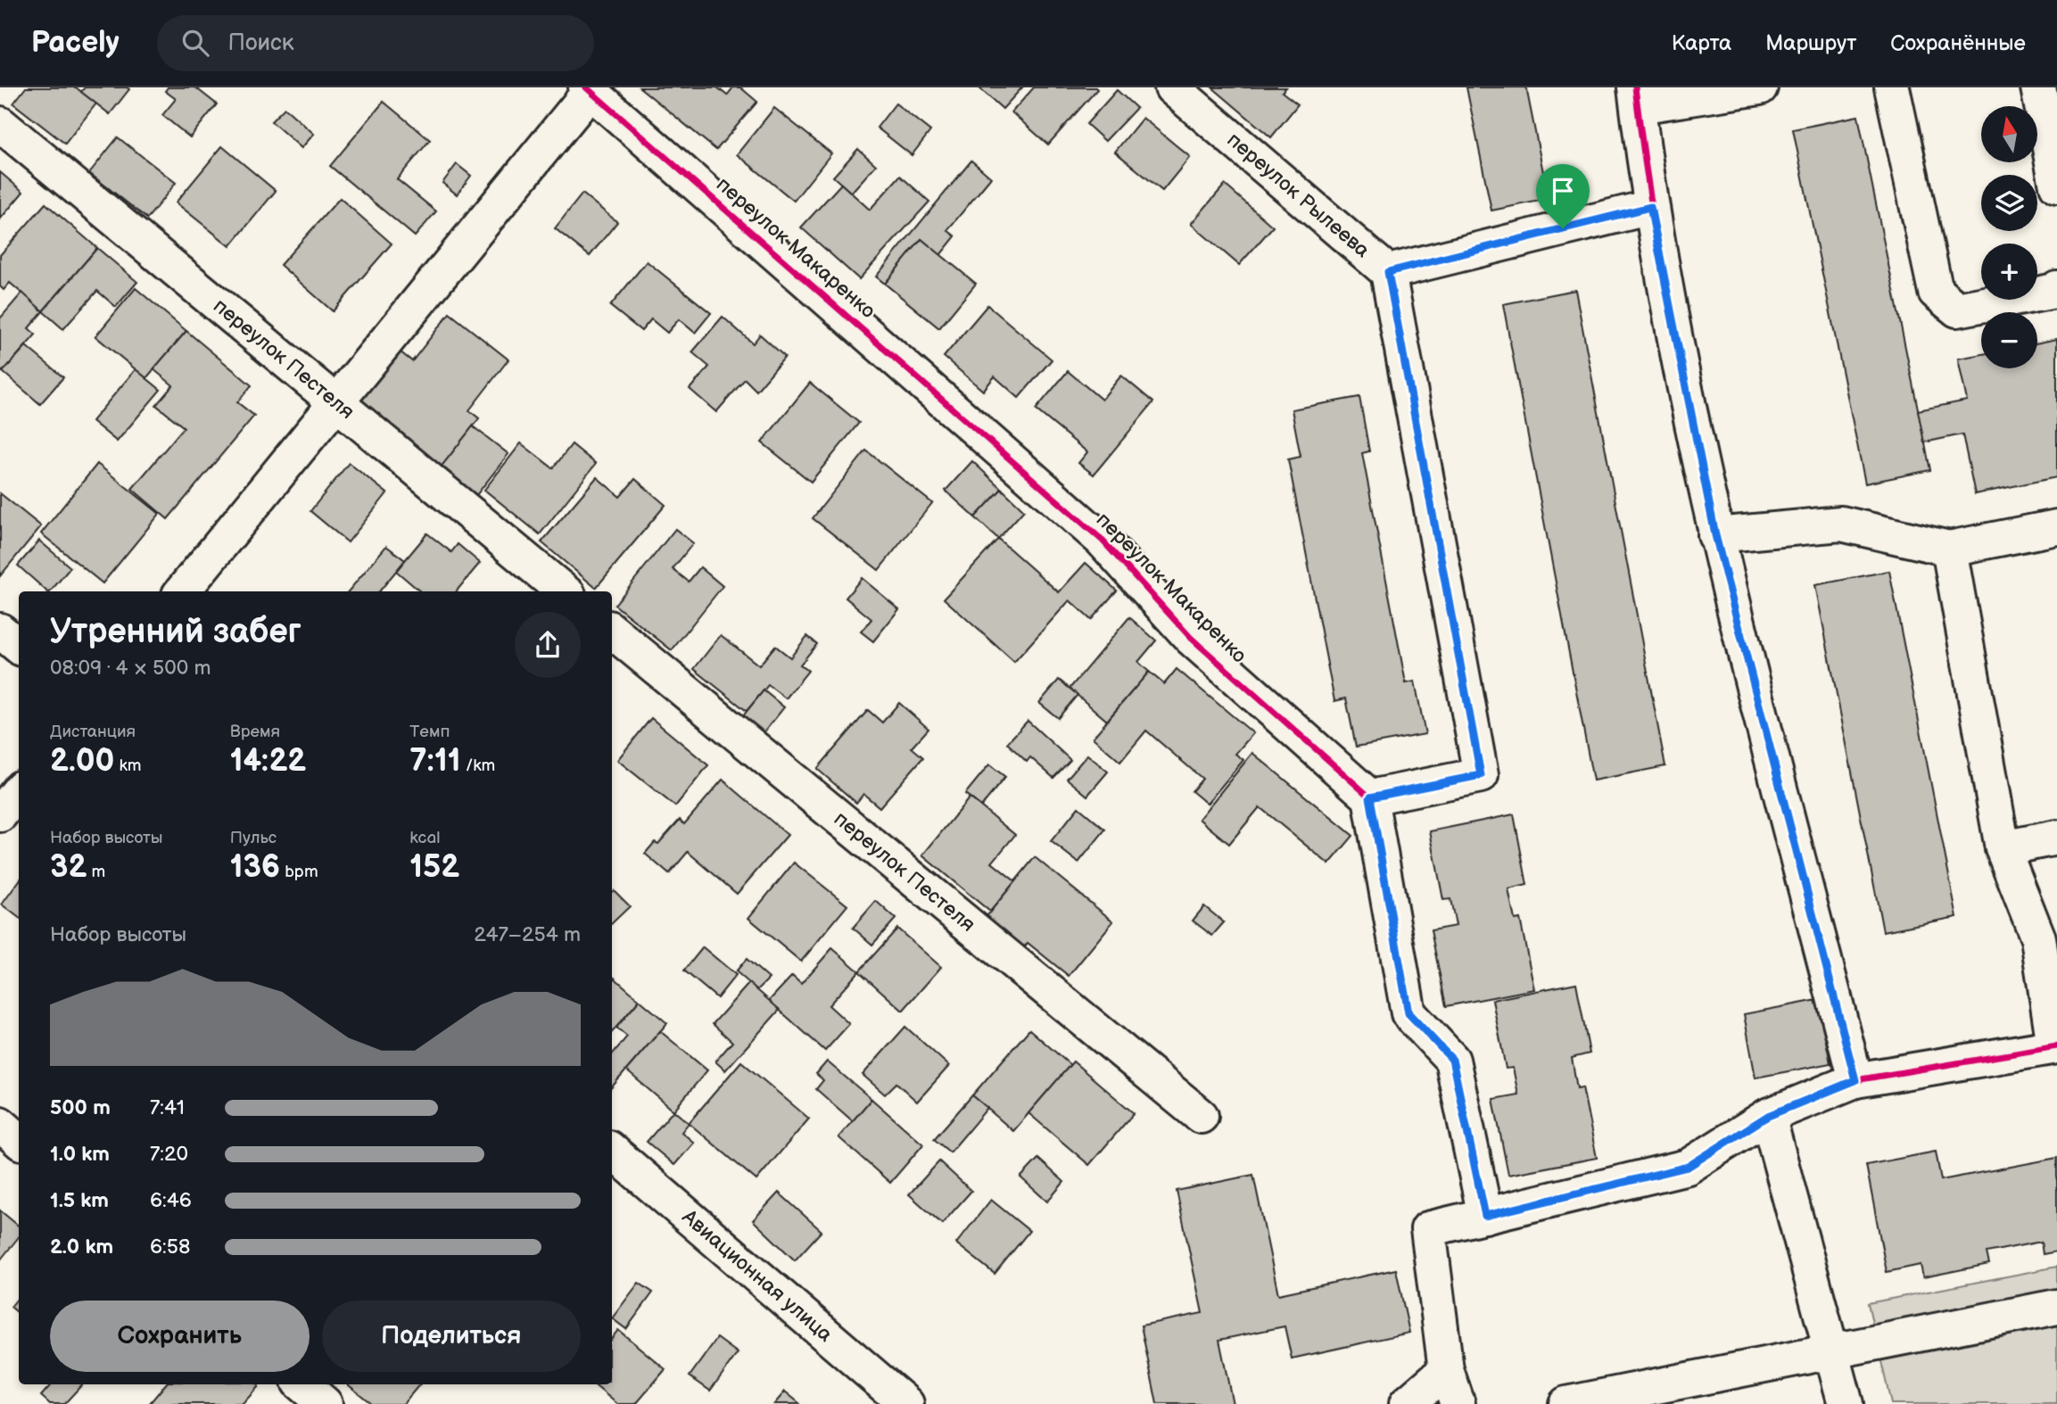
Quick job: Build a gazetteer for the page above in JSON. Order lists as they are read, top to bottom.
{
  "streets": {
    "street": [
      "переулок Рылеева",
      "переулок Макаренко",
      "переулок Пестеля",
      "Авиационная улица"
    ]
  },
  "north": "top",
  "page": {
    "header": "Pacely",
    "search": "Поиск",
    "nav": ["Карта", "Маршрут", "Сохранённые"],
    "map_buttons": ["+", "−"],
    "heading": ["Утренний забег", "08:09 · 4 × 500 m"],
    "stats": [
      ["Дистанция", "2.00 km"],
      ["Время", "14:22"],
      ["Темп", "7:11 /km"],
      ["Набор высоты", "32 m"],
      ["Пульс", "136 bpm"],
      ["kcal", "152"]
    ],
    "chart": ["Набор высоты", "247–254 m"],
    "list": [
      {
        "name": "500 m",
        "note": "7:41"
      },
      {
        "name": "1.0 km",
        "note": "7:20"
      },
      {
        "name": "1.5 km",
        "note": "6:46"
      },
      {
        "name": "2.0 km",
        "note": "6:58"
      }
    ],
    "buttons": ["Сохранить", "Поделиться"]
  }
}
